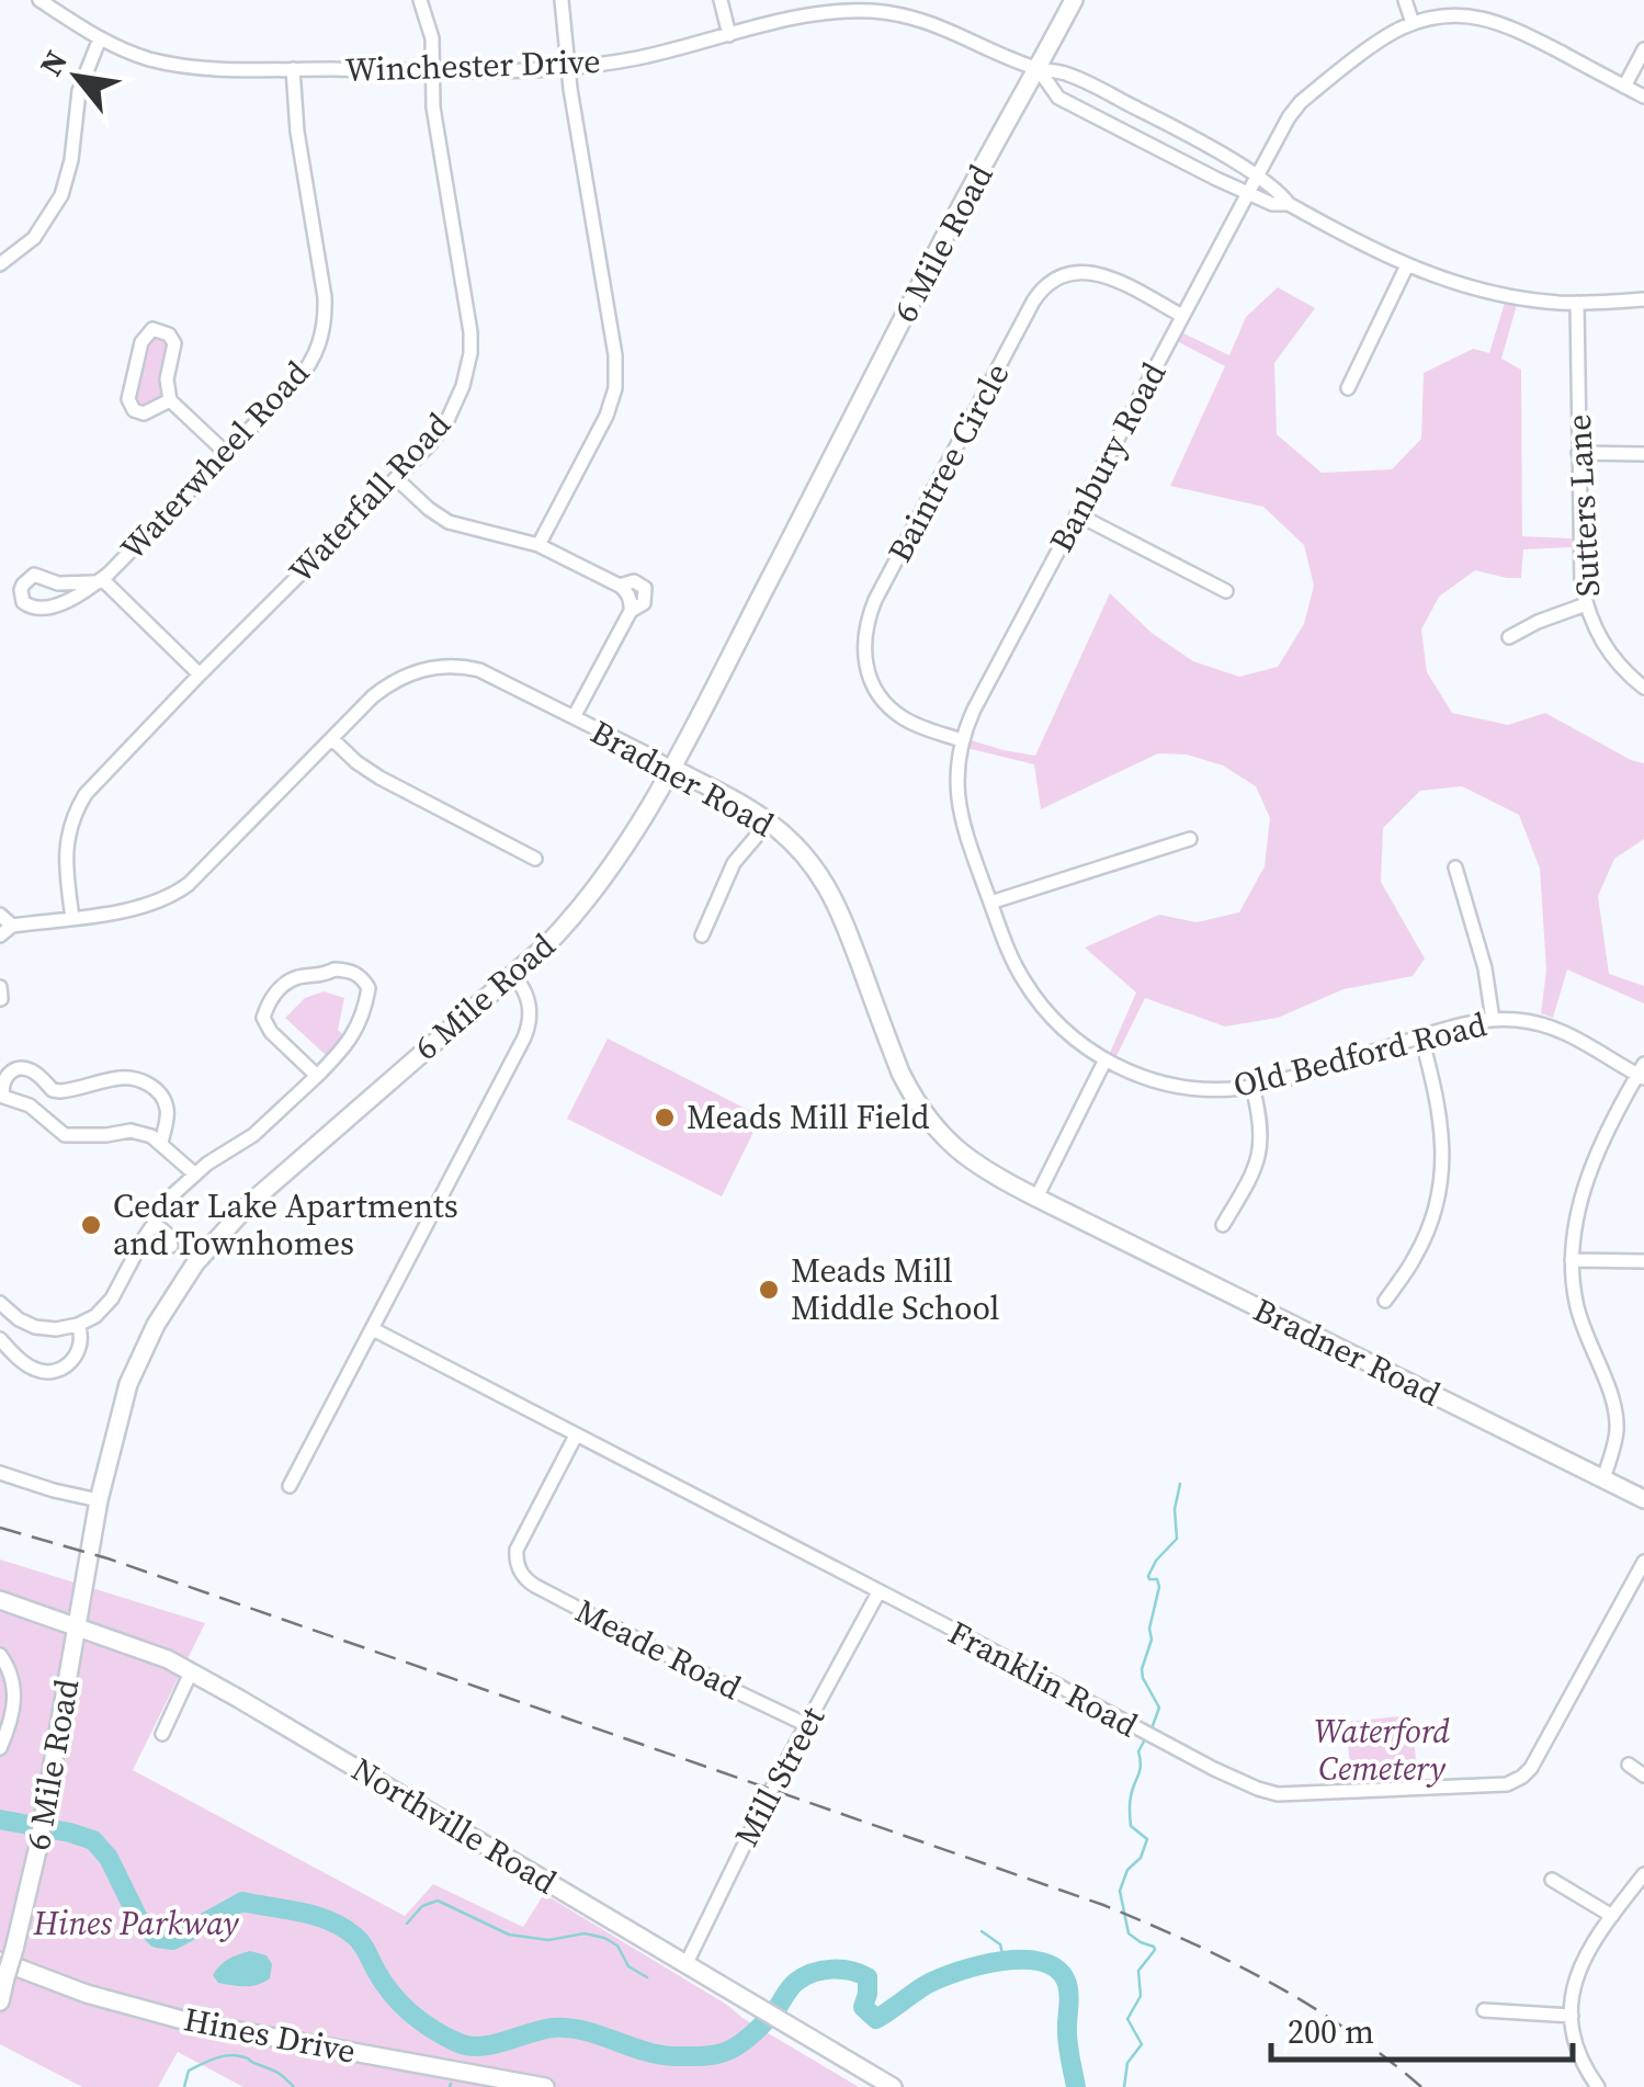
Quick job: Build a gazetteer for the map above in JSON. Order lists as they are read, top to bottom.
{
  "streets": {
    "street": [
      "Winchester Drive",
      "6 Mile Road",
      "Banbury Road",
      "Waterwheel Road",
      "Baintree Circle",
      "Waterfall Road",
      "Sutters Lane",
      "Bradner Road",
      "Old Bedford Road",
      "Meade Road",
      "Franklin Road",
      "Mill Street",
      "Northville Road",
      "Hines Drive"
    ]
  },
  "crossings": [
    ["Winchester Drive", "6 Mile Road"],
    ["Winchester Drive", "Banbury Road"],
    ["Winchester Drive", "Waterwheel Road"],
    ["Winchester Drive", "Waterfall Road"],
    ["Winchester Drive", "Sutters Lane"],
    ["6 Mile Road", "Bradner Road"],
    ["6 Mile Road", "Northville Road"],
    ["6 Mile Road", "Hines Drive"],
    ["Banbury Road", "Baintree Circle"],
    ["Banbury Road", "Old Bedford Road"],
    ["Baintree Circle", "Old Bedford Road"],
    ["Waterfall Road", "Bradner Road"],
    ["Meade Road", "Franklin Road"],
    ["Meade Road", "Mill Street"],
    ["Franklin Road", "Mill Street"],
    ["Mill Street", "Northville Road"]
  ],
  "parks": ["Waterford Cemetery", "Hines Parkway"],
  "places": ["Meads Mill Field", "Cedar Lake Apartments and Townhomes", "Meads Mill Middle School"],
  "scale_bar": "200 m",
  "north": "top left"
}
